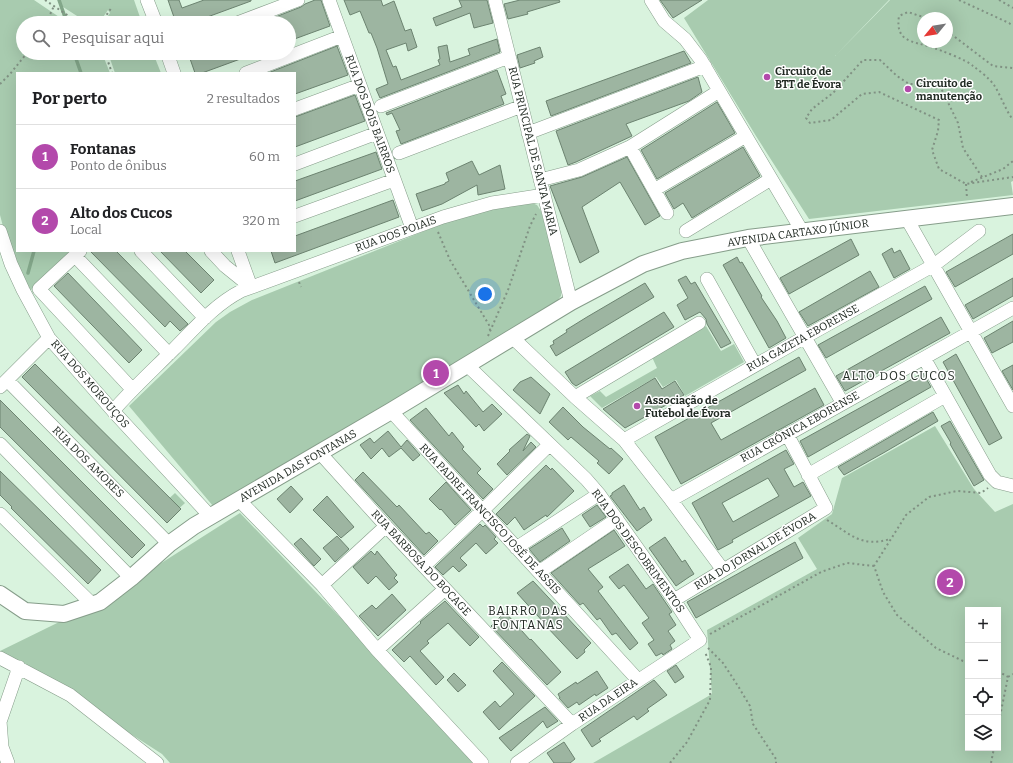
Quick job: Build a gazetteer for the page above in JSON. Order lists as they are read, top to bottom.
{
  "streets": {
    "street": [
      "RUA DOS DOIS BAIRROS",
      "RUA PRINCIPAL DE SANTA MARIA",
      "AVENIDA CARTAXO JÚNIOR",
      "RUA DOS POIAIS",
      "RUA GAZETA EBORENSE",
      "RUA DOS MOROUÇOS",
      "RUA CRÓNICA EBORENSE",
      "RUA DOS AMORES",
      "AVENIDA DAS FONTANAS",
      "RUA PADRE FRANCISCO JOSÉ DE ASSIS",
      "RUA DOS DESCOBRIMENTOS",
      "RUA DO JORNAL DE ÉVORA",
      "RUA BARBOSA DO BOCAGE",
      "RUA DA EIRA"
    ]
  },
  "crossings": [
    ["RUA DOS DOIS BAIRROS", "RUA DOS POIAIS"],
    ["RUA PRINCIPAL DE SANTA MARIA", "AVENIDA CARTAXO JÚNIOR"],
    ["RUA PRINCIPAL DE SANTA MARIA", "RUA DOS POIAIS"],
    ["RUA PRINCIPAL DE SANTA MARIA", "AVENIDA DAS FONTANAS"],
    ["AVENIDA CARTAXO JÚNIOR", "AVENIDA DAS FONTANAS"],
    ["RUA DOS POIAIS", "RUA DOS MOROUÇOS"],
    ["RUA DOS MOROUÇOS", "AVENIDA DAS FONTANAS"],
    ["RUA CRÓNICA EBORENSE", "RUA DO JORNAL DE ÉVORA"],
    ["RUA DOS AMORES", "AVENIDA DAS FONTANAS"],
    ["AVENIDA DAS FONTANAS", "RUA PADRE FRANCISCO JOSÉ DE ASSIS"],
    ["AVENIDA DAS FONTANAS", "RUA DOS DESCOBRIMENTOS"],
    ["AVENIDA DAS FONTANAS", "RUA BARBOSA DO BOCAGE"],
    ["RUA PADRE FRANCISCO JOSÉ DE ASSIS", "RUA DA EIRA"],
    ["RUA DOS DESCOBRIMENTOS", "RUA DO JORNAL DE ÉVORA"],
    ["RUA DOS DESCOBRIMENTOS", "RUA DA EIRA"],
    ["RUA BARBOSA DO BOCAGE", "RUA DA EIRA"]
  ],
  "districts": ["ALTO DOS CUCOS", "BAIRRO DAS FONTANAS"],
  "places": ["Circuito de BTT de Évora", "Circuito de manutenção", "Associação de Futebol de Évora"],
  "north": "bottom left",
  "page": {
    "search": "Pesquisar aqui",
    "heading": ["Por perto", "2 resultados"],
    "list": [
      {
        "mark": "1",
        "name": "Fontanas",
        "note": "Ponto de ônibus",
        "value": "60 m"
      },
      {
        "mark": "2",
        "name": "Alto dos Cucos",
        "note": "Local",
        "value": "320 m"
      }
    ],
    "pins": ["1", "2"],
    "map_buttons": ["+", "−"]
  }
}
